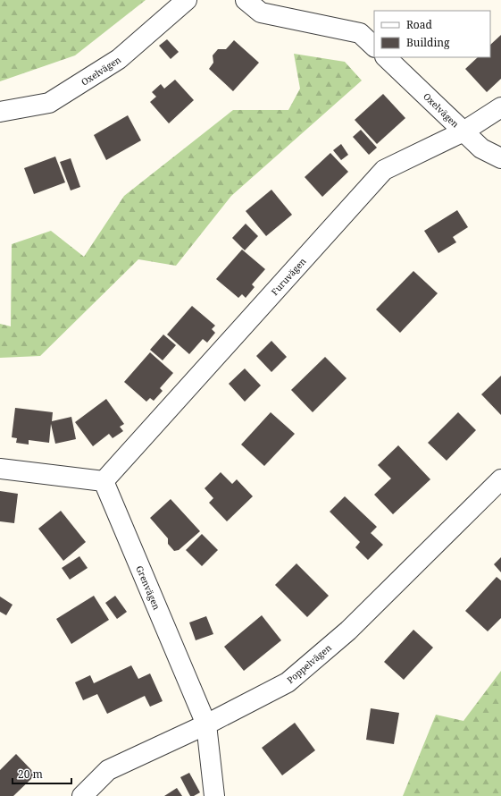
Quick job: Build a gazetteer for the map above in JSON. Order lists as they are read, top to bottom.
{
  "streets": {
    "street": [
      "Oxelvägen",
      "Furuvägen",
      "Grenvägen",
      "Poppelvägen"
    ]
  },
  "crossings": [
    ["Oxelvägen", "Furuvägen"],
    ["Furuvägen", "Grenvägen"],
    ["Grenvägen", "Poppelvägen"]
  ],
  "legend": ["Road", "Building"],
  "scale_bar": "20 m"
}
